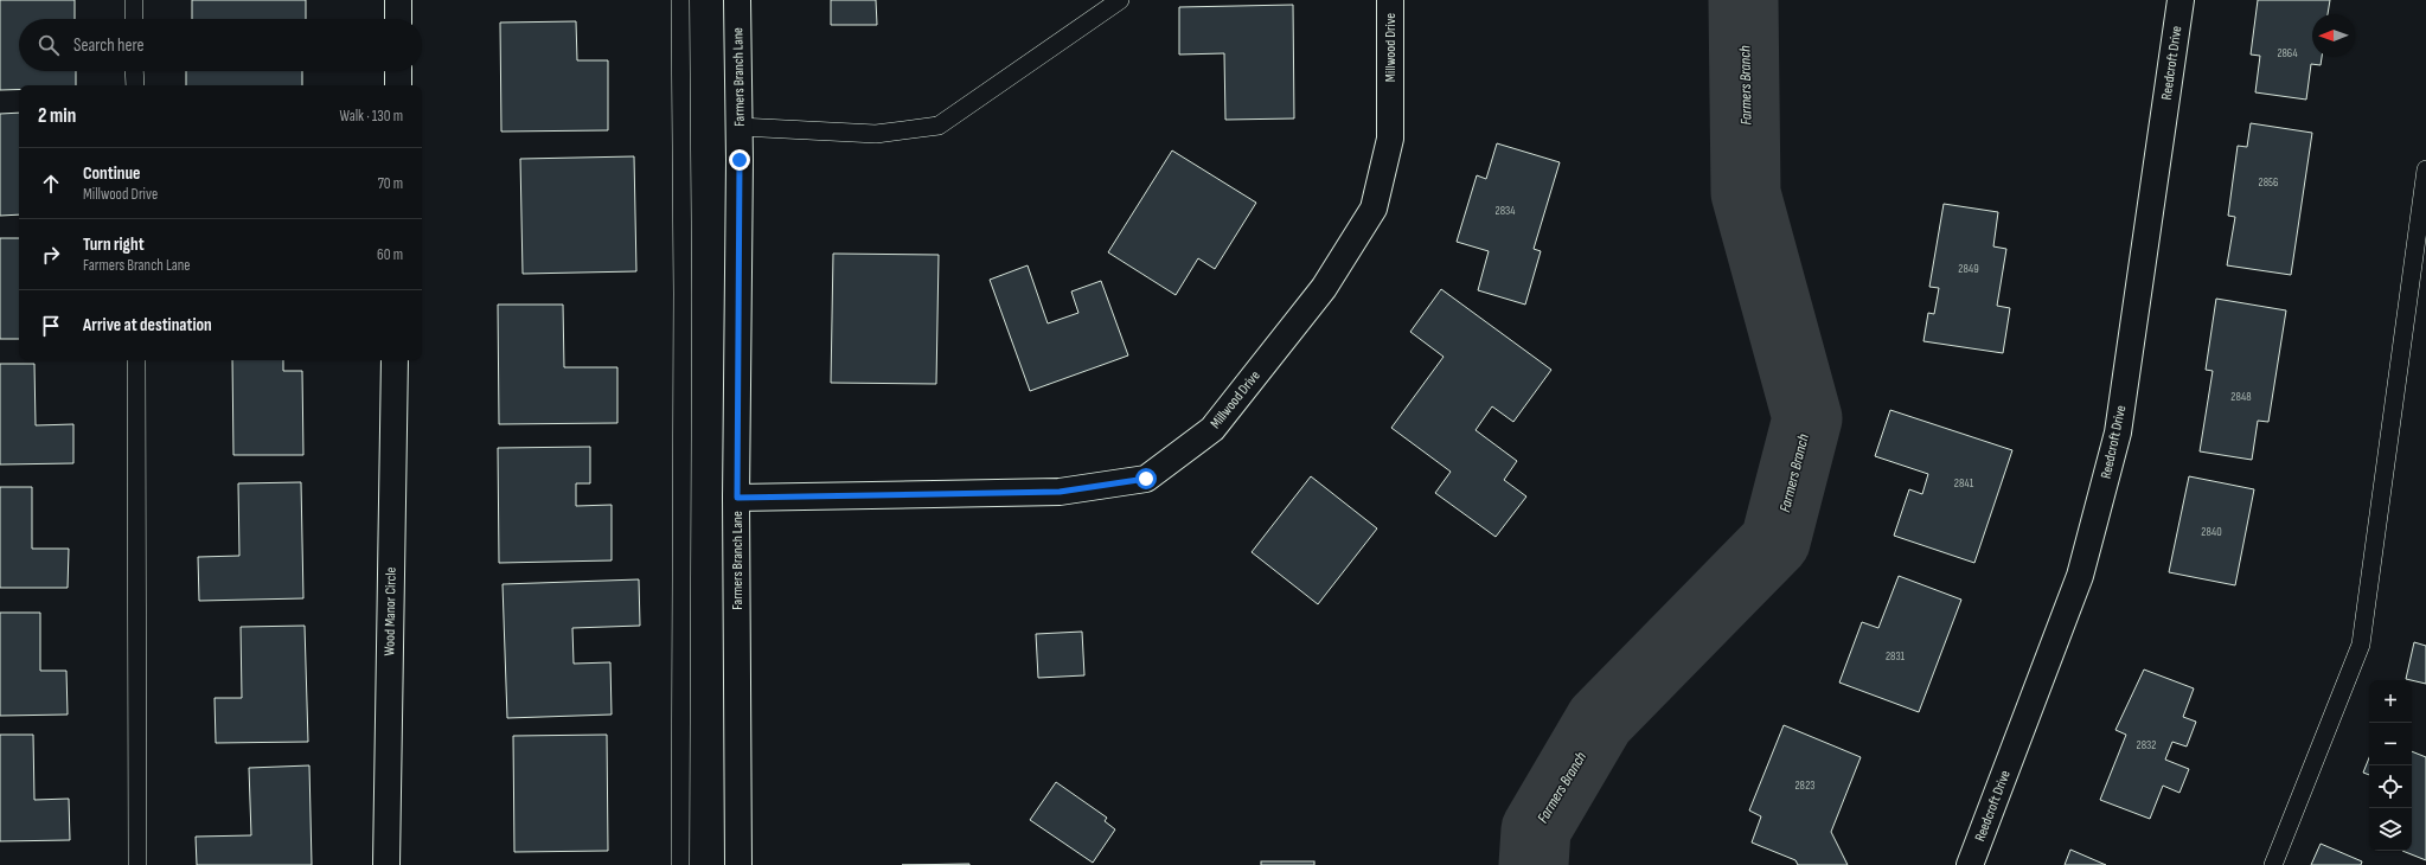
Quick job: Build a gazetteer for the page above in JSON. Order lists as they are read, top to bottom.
{
  "streets": {
    "street": [
      "Millwood Drive",
      "Reedcroft Drive",
      "Farmers Branch Lane",
      "Wood Manor Circle"
    ]
  },
  "crossings": [
    ["Millwood Drive", "Farmers Branch Lane"]
  ],
  "water": ["Farmers Branch"],
  "house_numbers": [
    "2864",
    "2856",
    "2834",
    "2849",
    "2848",
    "2841",
    "2840",
    "2831",
    "2832",
    "2823"
  ],
  "north": "left",
  "page": {
    "search": "Search here",
    "heading": ["2 min", "Walk · 130 m"],
    "list": [
      ["Continue", "Millwood Drive", "70 m"],
      ["Turn right", "Farmers Branch Lane", "60 m"],
      "Arrive at destination"
    ],
    "map_buttons": ["+", "−"]
  }
}
